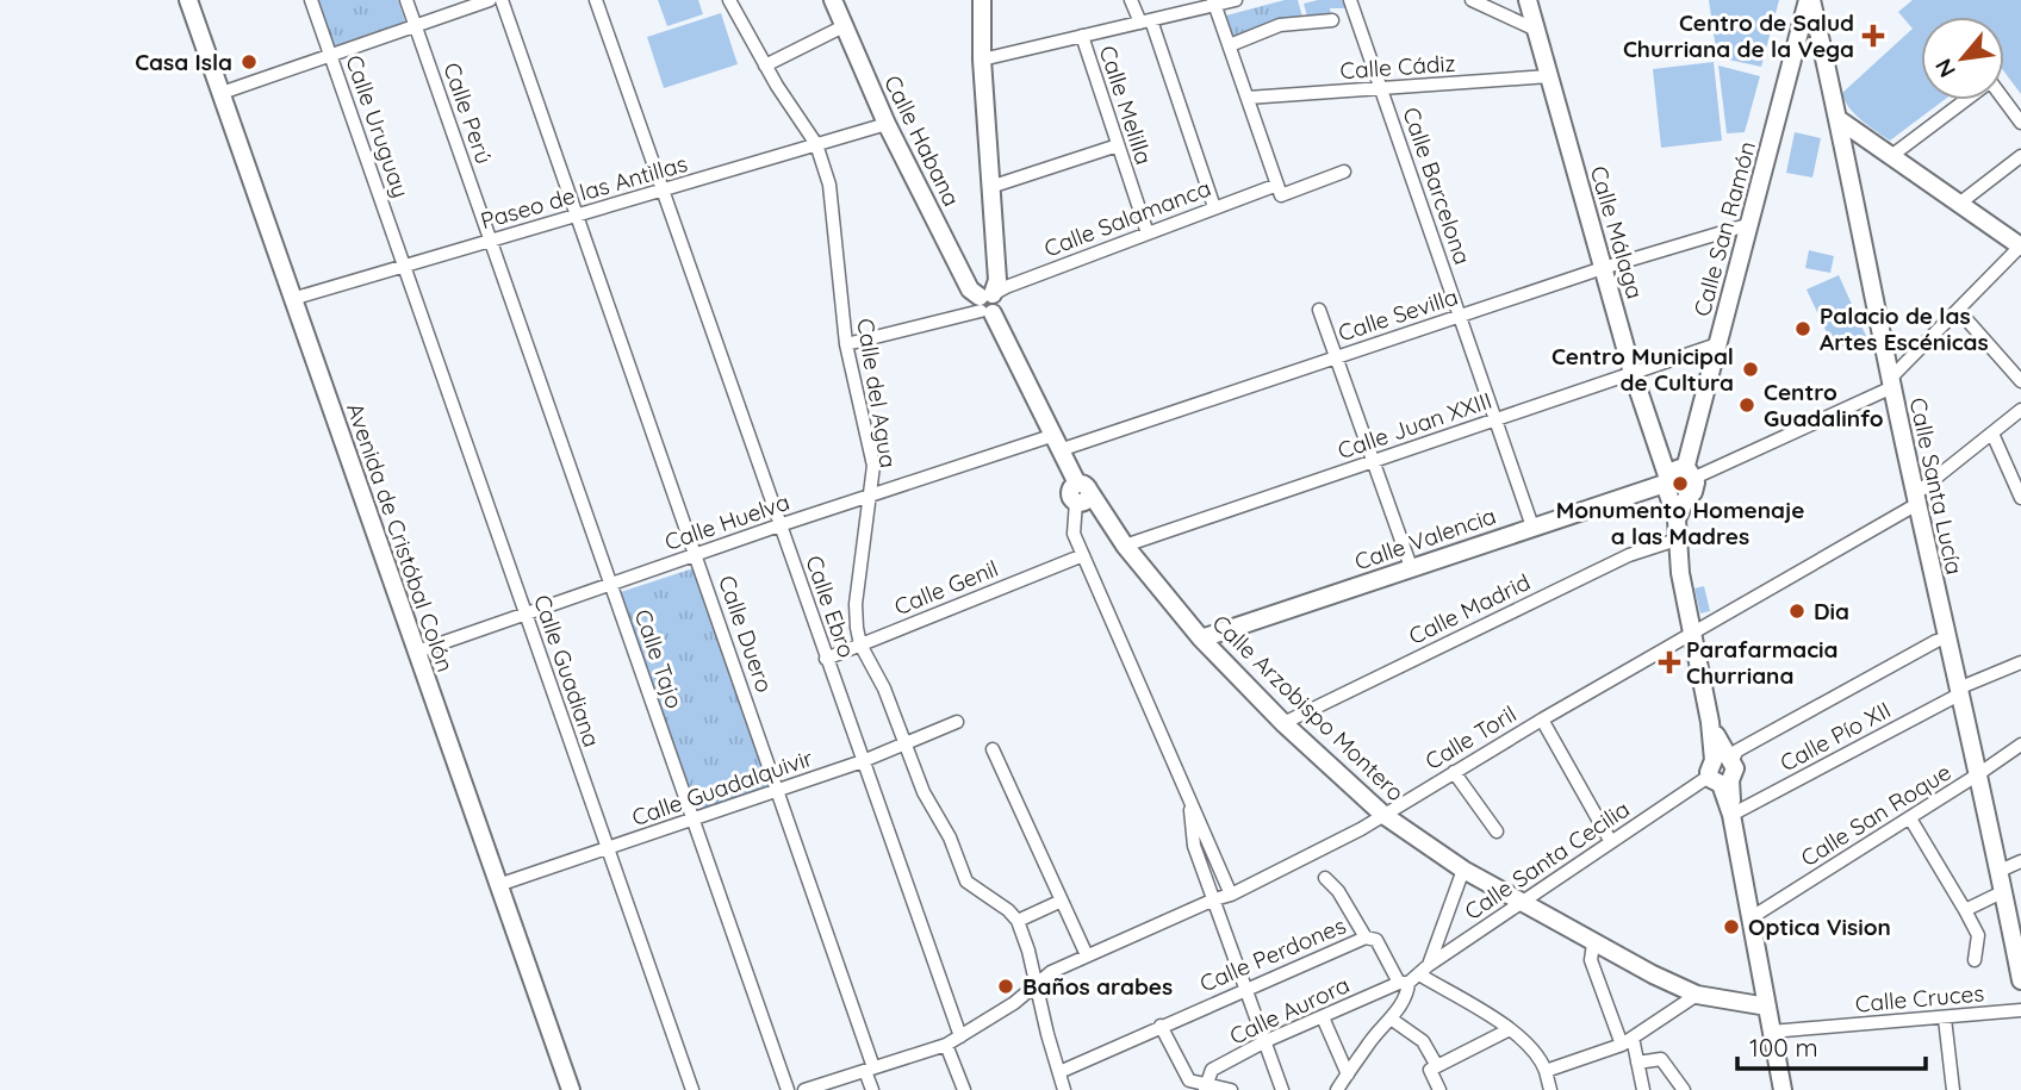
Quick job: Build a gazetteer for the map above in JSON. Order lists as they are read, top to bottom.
{
  "streets": {
    "street": [
      "Calle Cádiz",
      "Calle Melilla",
      "Calle Perú",
      "Calle Uruguay",
      "Calle Habana",
      "Calle Barcelona",
      "Paseo de las Antillas",
      "Calle Salamanca",
      "Calle San Ramón",
      "Calle Málaga",
      "Calle Sevilla",
      "Calle del Agua",
      "Calle Juan XXIII",
      "Calle Santa Lucía",
      "Calle Huelva",
      "Avenida de Cristóbal Colón",
      "Calle Valencia",
      "Calle Genil",
      "Calle Ebro",
      "Calle Madrid",
      "Calle Duero",
      "Calle Tajo",
      "Calle Guadiana",
      "Calle Arzobispo Montero",
      "Calle Pío XII",
      "Calle Toril",
      "Calle Guadalquivir",
      "Calle San Roque",
      "Calle Santa Cecilia",
      "Calle Perdones",
      "Calle Cruces",
      "Calle Aurora"
    ]
  },
  "crossings": [
    ["Calle Cádiz", "Calle Barcelona"],
    ["Calle Cádiz", "Calle Málaga"],
    ["Calle Melilla", "Calle Salamanca"],
    ["Calle Perú", "Paseo de las Antillas"],
    ["Calle Perú", "Calle Tajo"],
    ["Calle Uruguay", "Paseo de las Antillas"],
    ["Calle Uruguay", "Calle Guadiana"],
    ["Calle Habana", "Paseo de las Antillas"],
    ["Calle Habana", "Calle Salamanca"],
    ["Calle Habana", "Calle Sevilla"],
    ["Calle Habana", "Calle Huelva"],
    ["Calle Habana", "Calle Genil"],
    ["Calle Habana", "Calle Arzobispo Montero"],
    ["Calle Habana", "Calle Toril"],
    ["Calle Habana", "Calle Perdones"],
    ["Calle Habana", "Calle Aurora"],
    ["Calle Barcelona", "Calle Sevilla"],
    ["Calle Barcelona", "Calle Juan XXIII"],
    ["Calle Barcelona", "Calle Valencia"],
    ["Paseo de las Antillas", "Calle del Agua"],
    ["Paseo de las Antillas", "Avenida de Cristóbal Colón"],
    ["Paseo de las Antillas", "Calle Ebro"],
    ["Paseo de las Antillas", "Calle Duero"],
    ["Paseo de las Antillas", "Calle Tajo"],
    ["Paseo de las Antillas", "Calle Guadiana"],
    ["Calle Salamanca", "Calle del Agua"],
    ["Calle San Ramón", "Calle Málaga"],
    ["Calle San Ramón", "Calle Sevilla"],
    ["Calle San Ramón", "Calle Juan XXIII"],
    ["Calle San Ramón", "Calle Santa Lucía"],
    ["Calle San Ramón", "Calle Valencia"],
    ["Calle Málaga", "Calle Sevilla"],
    ["Calle Málaga", "Calle Juan XXIII"],
    ["Calle Málaga", "Calle Valencia"],
    ["Calle Sevilla", "Calle Huelva"],
    ["Calle del Agua", "Calle Huelva"],
    ["Calle del Agua", "Calle Genil"],
    ["Calle del Agua", "Calle Guadalquivir"],
    ["Calle Juan XXIII", "Calle Arzobispo Montero"],
    ["Calle Santa Lucía", "Calle Pío XII"],
    ["Calle Santa Lucía", "Calle Toril"],
    ["Calle Santa Lucía", "Calle San Roque"],
    ["Calle Santa Lucía", "Calle Santa Cecilia"],
    ["Calle Huelva", "Avenida de Cristóbal Colón"],
    ["Calle Huelva", "Calle Ebro"],
    ["Calle Huelva", "Calle Duero"],
    ["Calle Huelva", "Calle Tajo"],
    ["Calle Huelva", "Calle Guadiana"],
    ["Avenida de Cristóbal Colón", "Calle Guadalquivir"],
    ["Calle Valencia", "Calle Arzobispo Montero"],
    ["Calle Genil", "Calle Ebro"],
    ["Calle Ebro", "Calle Toril"],
    ["Calle Ebro", "Calle Guadalquivir"],
    ["Calle Madrid", "Calle Arzobispo Montero"],
    ["Calle Duero", "Calle Toril"],
    ["Calle Duero", "Calle Guadalquivir"],
    ["Calle Tajo", "Calle Guadalquivir"],
    ["Calle Guadiana", "Calle Guadalquivir"],
    ["Calle Arzobispo Montero", "Calle Toril"],
    ["Calle Arzobispo Montero", "Calle Santa Cecilia"],
    ["Calle Santa Cecilia", "Calle Aurora"]
  ],
  "places": {
    "health": ["Centro de Salud Churriana de la Vega", "Parafarmacia Churriana"],
    "other": [
      "Casa Isla",
      "Palacio de las Artes Escénicas",
      "Centro Municipal de Cultura",
      "Centro Guadalinfo",
      "Monumento Homenaje a las Madres",
      "Dia",
      "Optica Vision",
      "Baños arabes"
    ]
  },
  "scale_bar": "100 m",
  "north": "bottom left"
}
